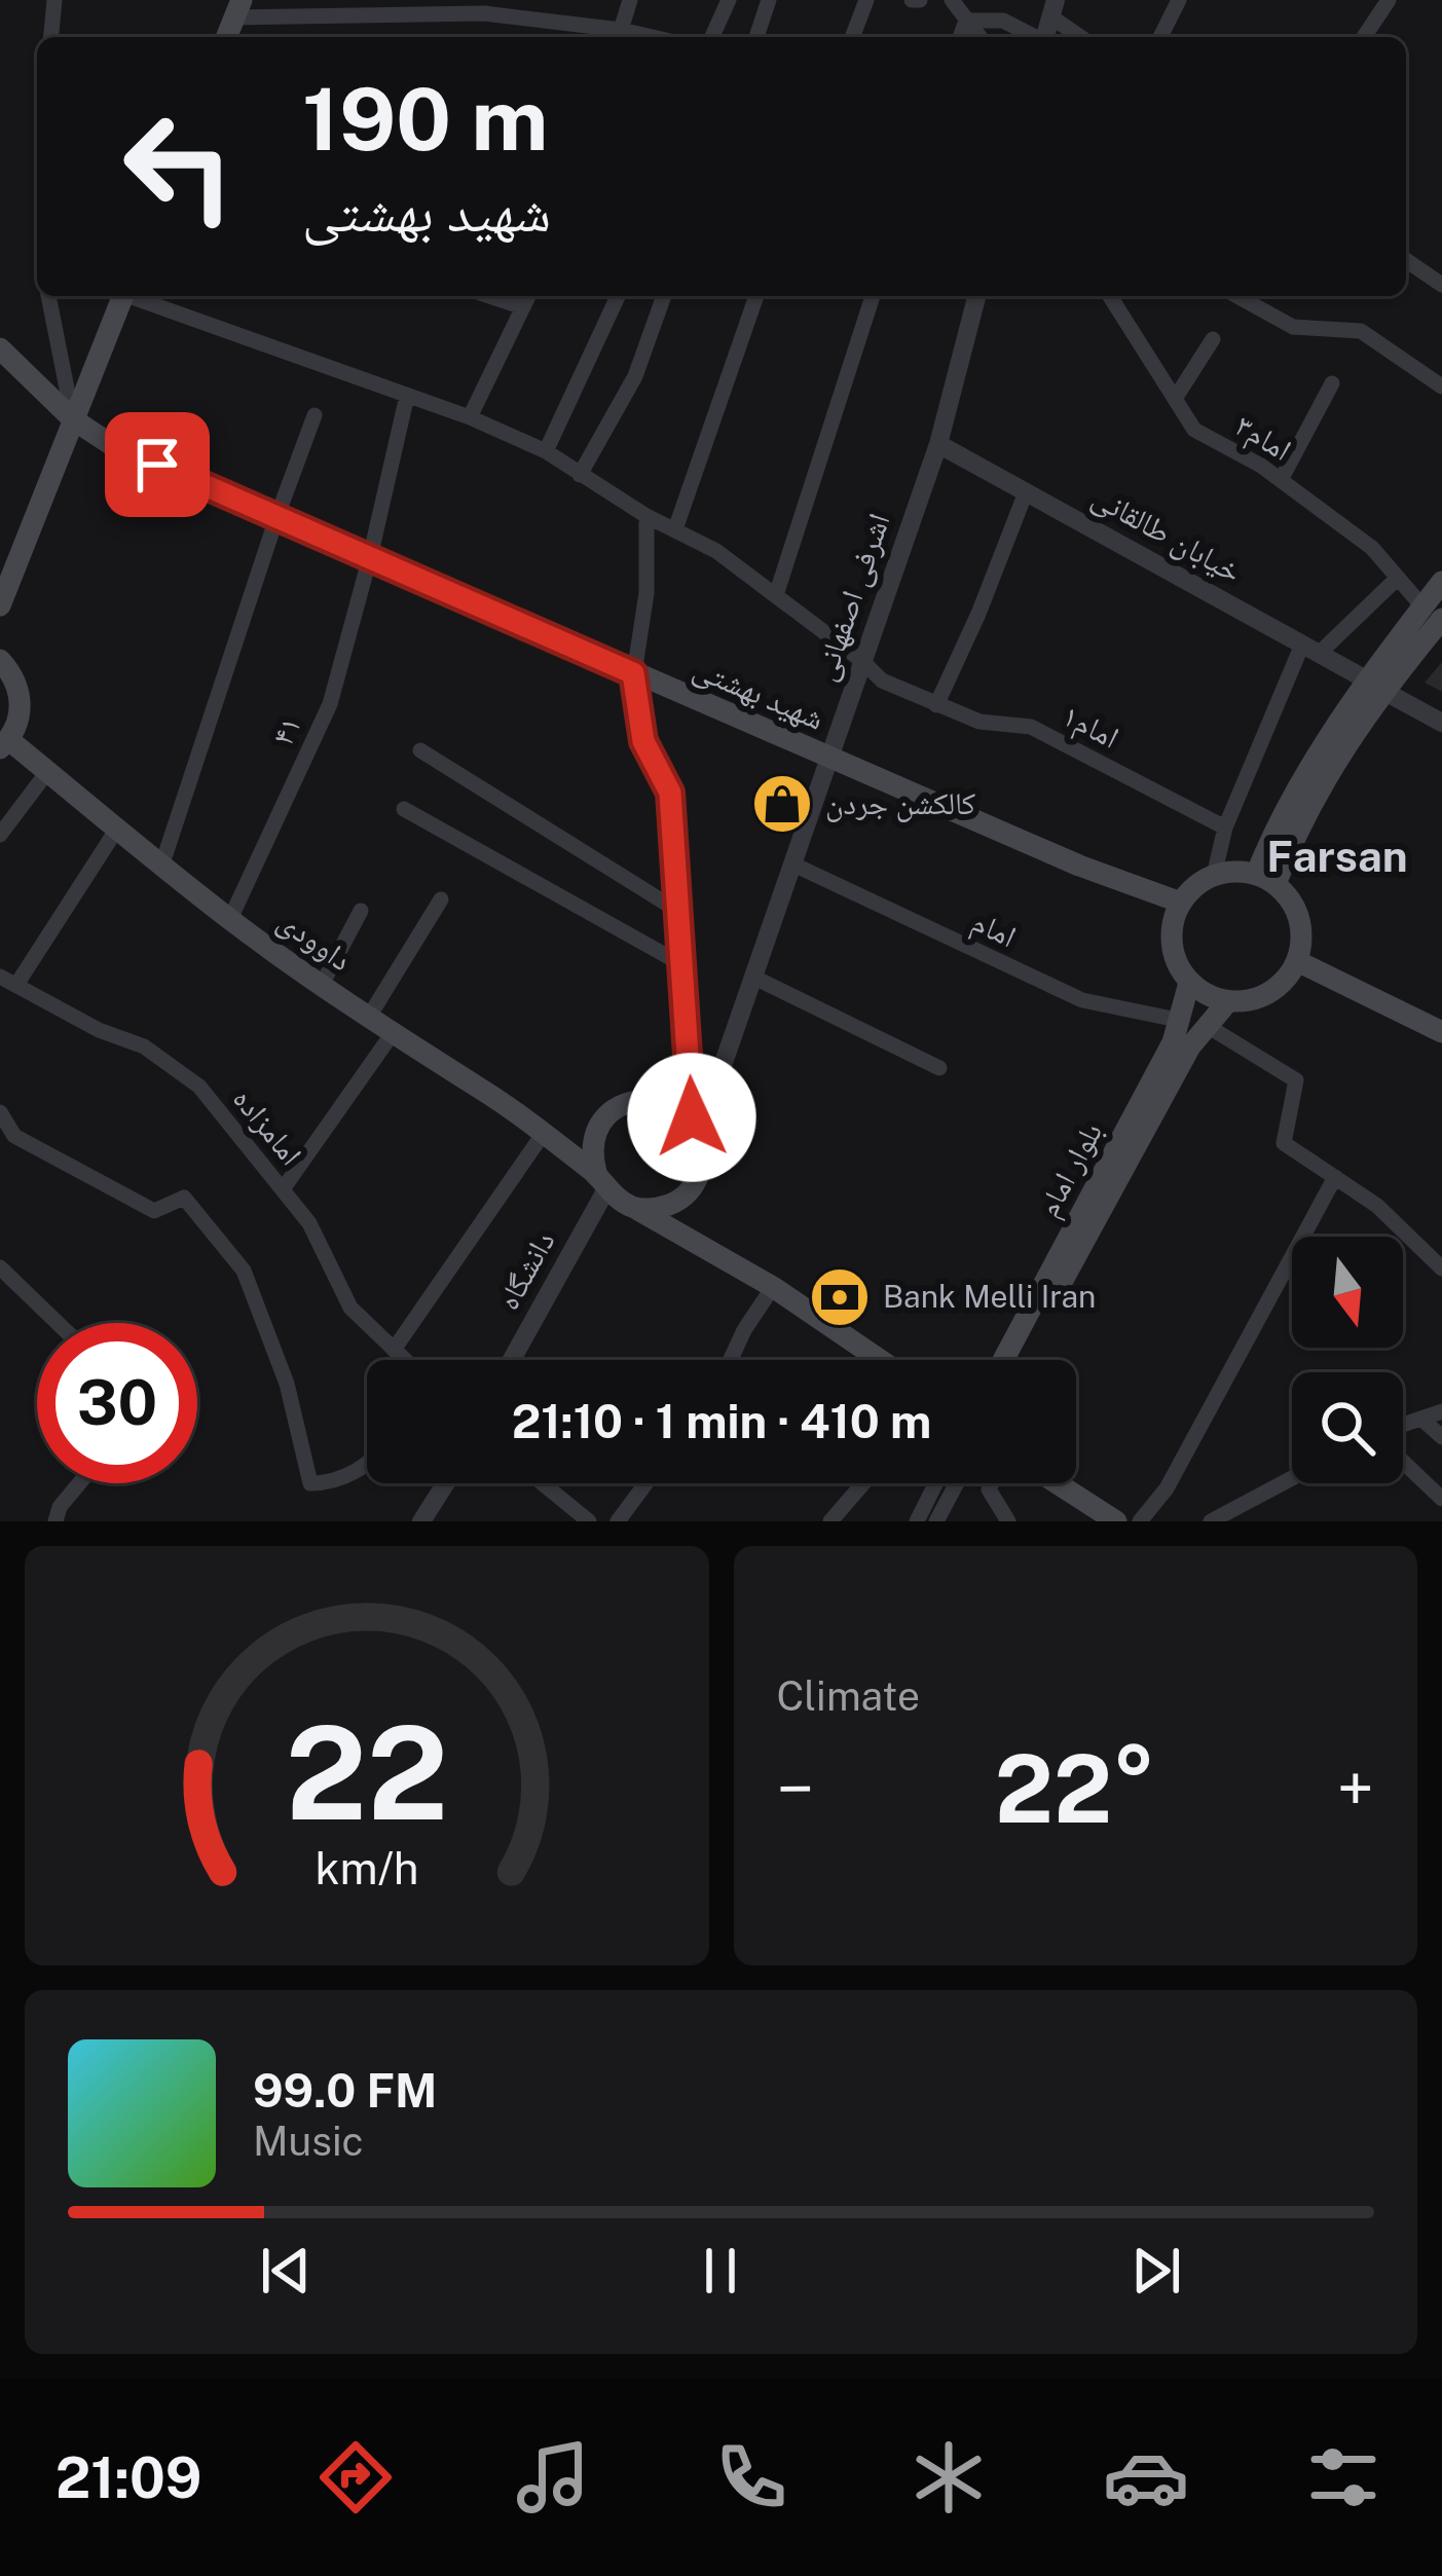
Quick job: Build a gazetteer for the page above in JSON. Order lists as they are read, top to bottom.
{
  "streets": {
    "main road": ["شهید بهشتی", "داوودی", "بلوار امام"],
    "street": [
      "امام۳",
      "خیابان طالقانی",
      "اشرفی اصفهانی",
      "امام۱",
      "۴۱",
      "امام",
      "امامزاده",
      "دانشگاه"
    ]
  },
  "crossings": [
    ["خیابان طالقانی", "اشرفی اصفهانی"],
    ["اشرفی اصفهانی", "شهید بهشتی"],
    ["اشرفی اصفهانی", "امام۱"],
    ["اشرفی اصفهانی", "امام"],
    ["اشرفی اصفهانی", "داوودی"],
    ["اشرفی اصفهانی", "دانشگاه"],
    ["شهید بهشتی", "۴۱"],
    ["شهید بهشتی", "بلوار امام"],
    ["امام۱", "۴۱"],
    ["۴۱", "داوودی"],
    ["امام", "بلوار امام"],
    ["داوودی", "دانشگاه"]
  ],
  "districts": ["Farsan"],
  "places": {
    "shop": ["کالکشن جردن"],
    "bank": ["Bank Melli Iran"]
  },
  "north": "bottom",
  "page": {
    "turn": ["190 m", "شهید بهشتی"],
    "limit": "30",
    "trip": "21:10 · 1 min · 410 m",
    "tile": "Climate",
    "heat": ["−", "22°", "+"],
    "song": ["99.0 FM", "Music"],
    "tabs": "21:09",
    "gauge": ["22", "km/h"]
  }
}
